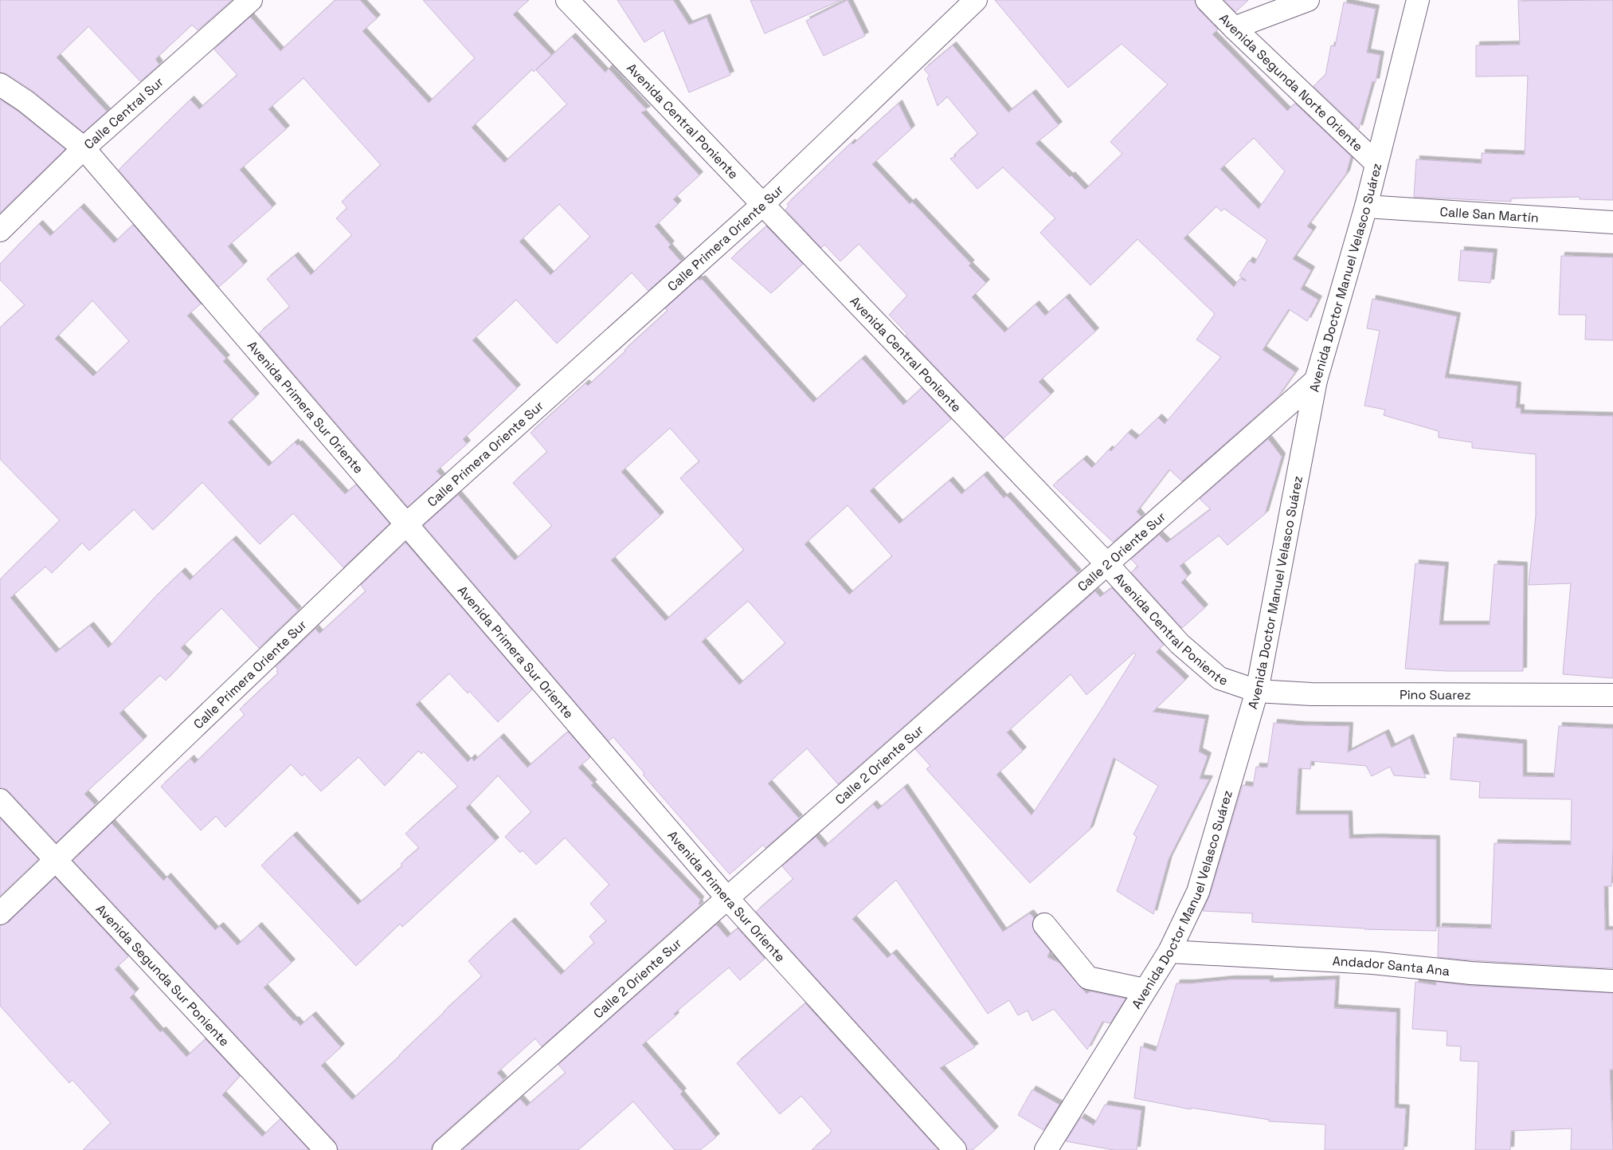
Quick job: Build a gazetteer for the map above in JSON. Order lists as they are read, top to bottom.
{
  "streets": {
    "street": [
      "Avenida Segunda Norte Oriente",
      "Calle Central Sur",
      "Avenida Central Poniente",
      "Calle San Martín",
      "Calle Primera Oriente Sur",
      "Avenida Doctor Manuel Velasco Suárez",
      "Avenida Primera Sur Oriente",
      "Calle 2 Oriente Sur",
      "Pino Suarez",
      "Andador Santa Ana",
      "Avenida Segunda Sur Poniente"
    ]
  },
  "crossings": [
    ["Avenida Segunda Norte Oriente", "Avenida Doctor Manuel Velasco Suárez"],
    ["Calle Central Sur", "Avenida Primera Sur Oriente"],
    ["Avenida Central Poniente", "Calle Primera Oriente Sur"],
    ["Avenida Central Poniente", "Avenida Doctor Manuel Velasco Suárez"],
    ["Avenida Central Poniente", "Calle 2 Oriente Sur"],
    ["Avenida Central Poniente", "Pino Suarez"],
    ["Calle San Martín", "Avenida Doctor Manuel Velasco Suárez"],
    ["Calle Primera Oriente Sur", "Avenida Primera Sur Oriente"],
    ["Calle Primera Oriente Sur", "Avenida Segunda Sur Poniente"],
    ["Avenida Doctor Manuel Velasco Suárez", "Calle 2 Oriente Sur"],
    ["Avenida Doctor Manuel Velasco Suárez", "Pino Suarez"],
    ["Avenida Doctor Manuel Velasco Suárez", "Andador Santa Ana"],
    ["Avenida Primera Sur Oriente", "Calle 2 Oriente Sur"]
  ]
}
